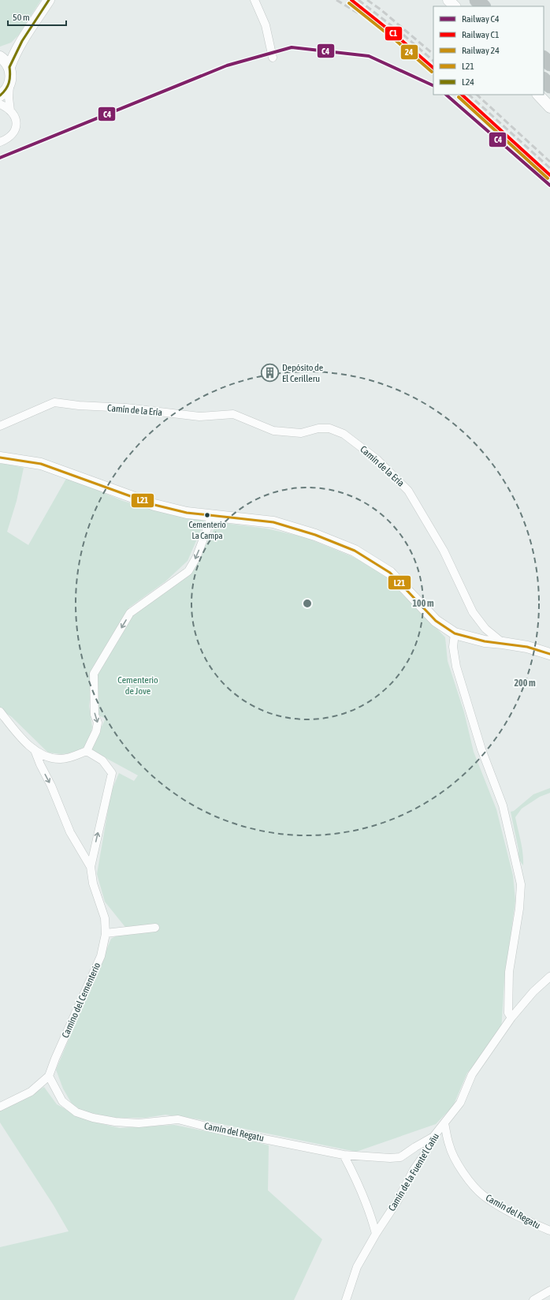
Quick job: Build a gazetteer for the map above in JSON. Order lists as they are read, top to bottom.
{
  "streets": {
    "street": [
      "Camín de la Ería",
      "Camino del Cementerio",
      "Camín del Regatu",
      "Camín de la Fuente'l Cañu"
    ]
  },
  "crossings": [
    ["Camino del Cementerio", "Camín del Regatu"],
    ["Camín del Regatu", "Camín de la Fuente'l Cañu"]
  ],
  "parks": ["Cementerio de Jove"],
  "places": {
    "building": ["Depósito de El Cerilleru"],
    "other": ["Cementerio La Campa"]
  },
  "lines": [
    "rail line C1",
    "transit line L24",
    "rail line 24",
    "rail line C4",
    "transit line L21"
  ],
  "legend": [
    "Railway C4",
    "Railway C1",
    "Railway 24",
    "L21",
    "L24"
  ],
  "scale_bar": "50 m",
  "rings": ["100 m", "200 m"]
}
